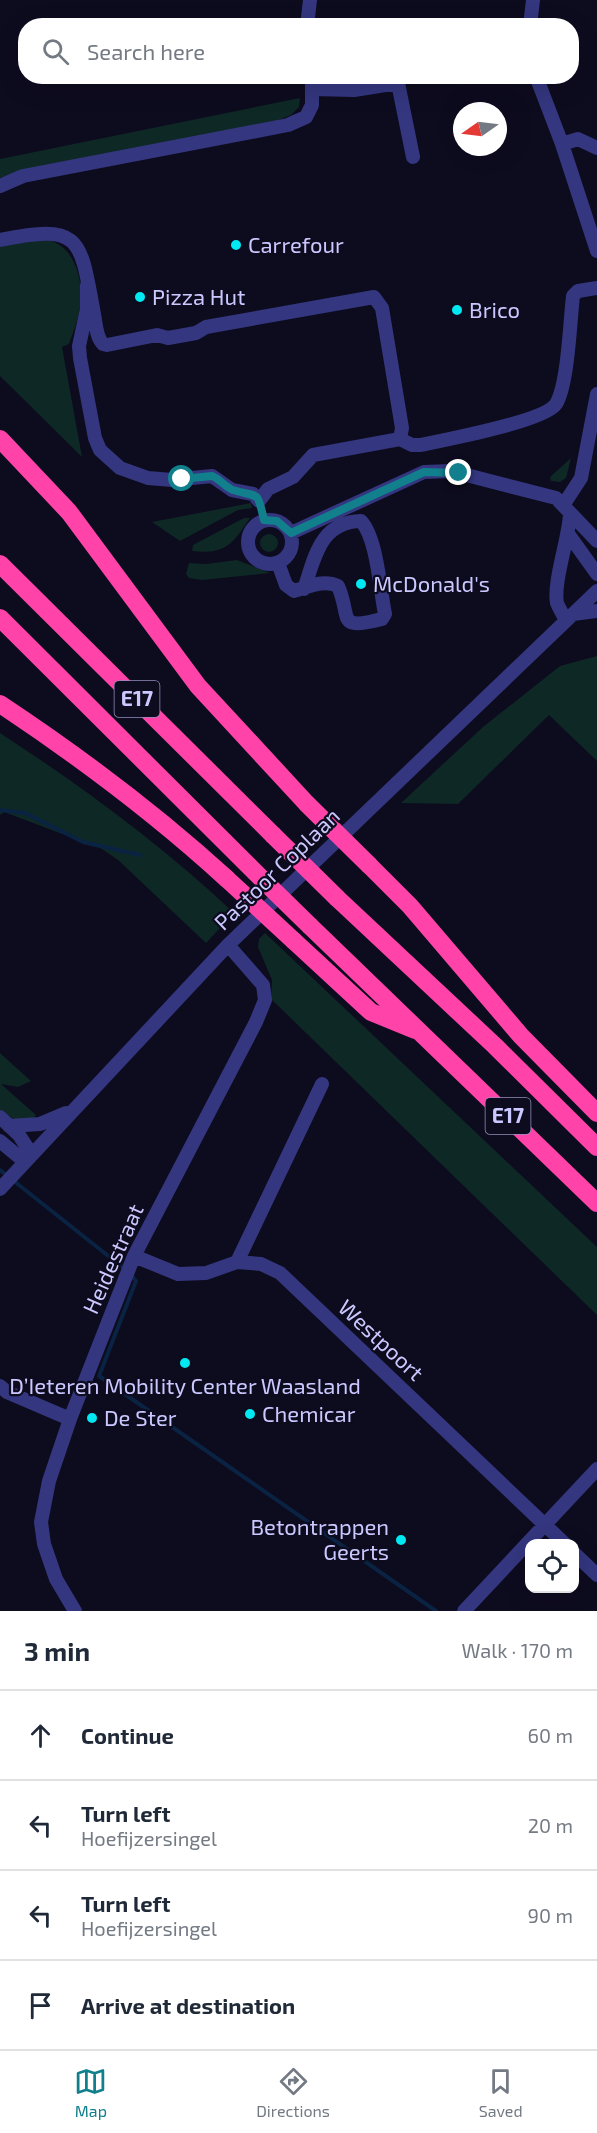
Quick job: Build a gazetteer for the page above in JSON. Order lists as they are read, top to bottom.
{
  "streets": {
    "highway": ["E17"],
    "street": ["Pastoor Coplaan", "Heidestraat", "Westpoort"]
  },
  "crossings": [
    ["Pastoor Coplaan", "Heidestraat"],
    ["Heidestraat", "Westpoort"]
  ],
  "places": [
    "Carrefour",
    "Pizza Hut",
    "Brico",
    "McDonald's",
    "D’Ieteren Mobility Center Waasland",
    "Chemicar",
    "De Ster",
    "Betontrappen Geerts"
  ],
  "north": "left",
  "page": {
    "search": "Search here",
    "heading": ["3 min", "Walk · 170 m"],
    "list": [
      ["Continue", "60 m"],
      ["Turn left", "Hoefijzersingel", "20 m"],
      ["Turn left", "Hoefijzersingel", "90 m"],
      "Arrive at destination"
    ],
    "nav": ["Map", "Directions", "Saved"]
  }
}
